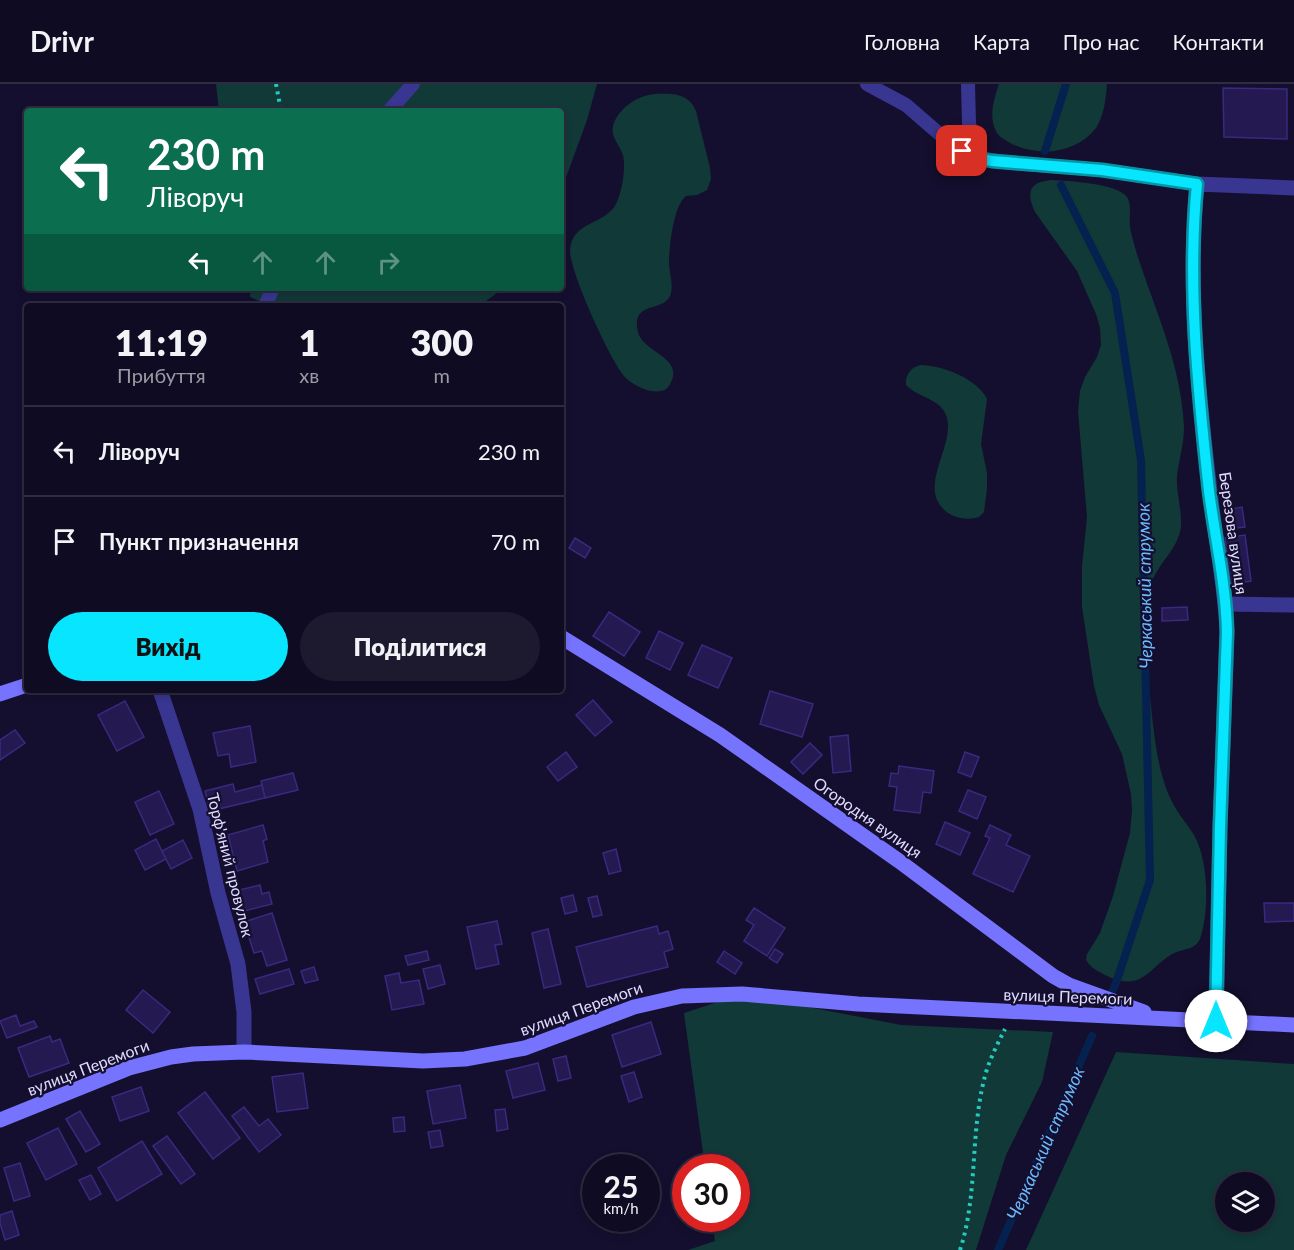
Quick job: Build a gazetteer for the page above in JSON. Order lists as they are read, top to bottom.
{
  "streets": {
    "street": [
      "Березова вулиця",
      "Огородня вулиця",
      "Торф'яний провулок",
      "вулиця Перемоги"
    ]
  },
  "crossings": [
    ["Березова вулиця", "вулиця Перемоги"],
    ["Огородня вулиця", "вулиця Перемоги"],
    ["Торф'яний провулок", "вулиця Перемоги"]
  ],
  "water": ["Черкаський струмок"],
  "page": {
    "header": "Drivr",
    "nav": [
      "Головна",
      "Карта",
      "Про нас",
      "Контакти"
    ],
    "turn": ["230 m", "Ліворуч"],
    "eta": [
      "11:19",
      "Прибуття",
      "1",
      "хв",
      "300",
      "m"
    ],
    "list": [
      {
        "name": "Ліворуч",
        "value": "230 m"
      },
      {
        "name": "Пункт призначення",
        "value": "70 m"
      }
    ],
    "buttons": ["Вихід", "Поділитися"],
    "speed": "25 km/h",
    "limit": "30"
  }
}
